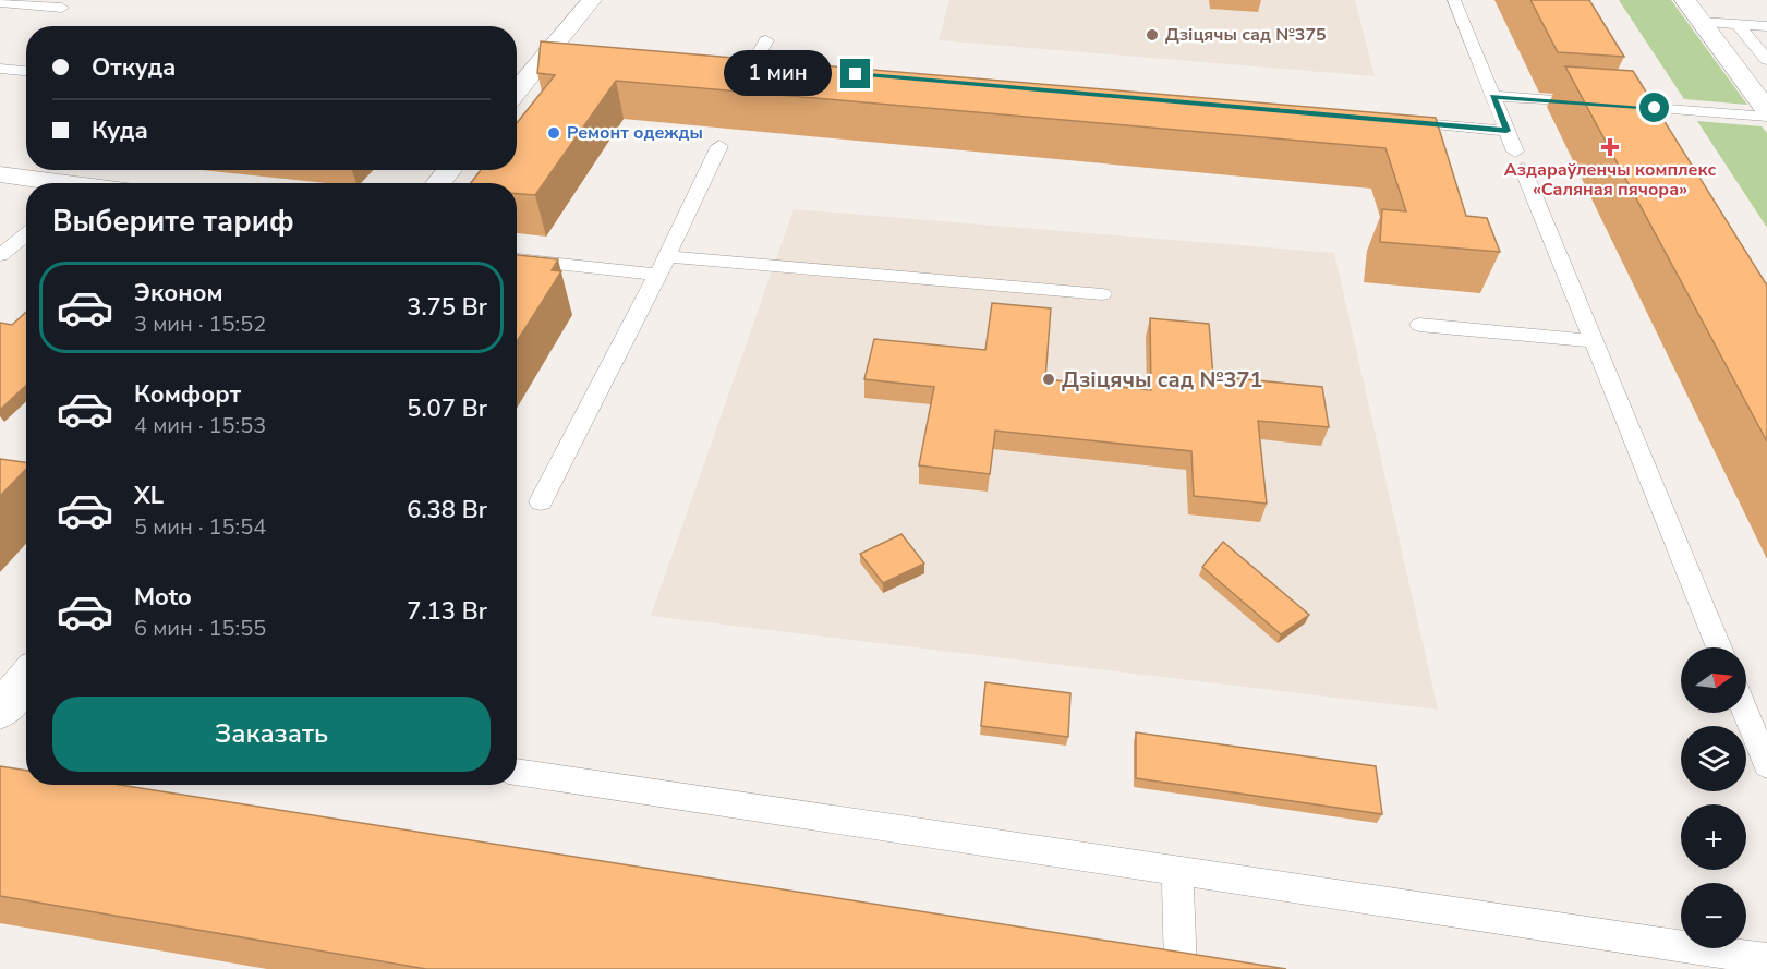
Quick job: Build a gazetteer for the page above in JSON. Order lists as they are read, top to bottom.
{
  "places": {
    "other": ["Дзіцячы сад №375", "Ремонт одежды", "Дзіцячы сад №371"],
    "health": ["Аздараўленчы комплекс «Саляная пячора»"]
  },
  "north": "right",
  "page": {
    "banner": ["Откуда", "Куда"],
    "bubble": "1 мин",
    "heading": "Выберите тариф",
    "list": [
      {
        "name": "Эконом",
        "note": "3 мин · 15:52",
        "value": "3.75 Br"
      },
      {
        "name": "Комфорт",
        "note": "4 мин · 15:53",
        "value": "5.07 Br"
      },
      {
        "name": "XL",
        "note": "5 мин · 15:54",
        "value": "6.38 Br"
      },
      {
        "name": "Moto",
        "note": "6 мин · 15:55",
        "value": "7.13 Br"
      }
    ],
    "map_buttons": ["+", "−"],
    "buttons": "Заказать"
  }
}
